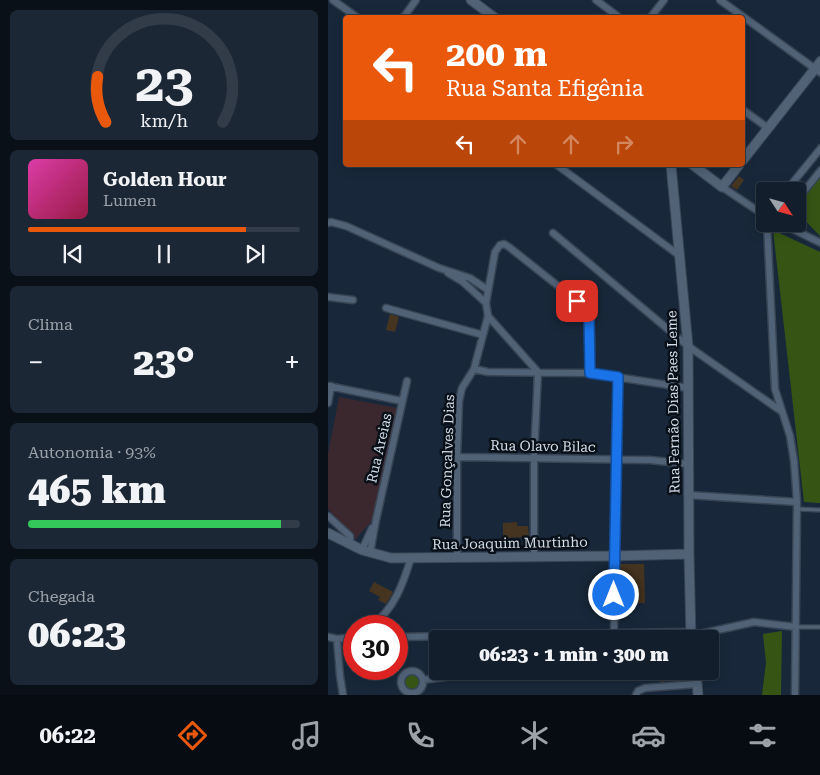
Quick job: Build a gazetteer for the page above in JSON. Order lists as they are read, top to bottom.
{
  "streets": {
    "main road": ["Rua Fernão Dias Paes Leme", "Rua Joaquim Murtinho"],
    "street": ["Rua Olavo Bilac", "Rua Areias", "Rua Gonçalves Dias"]
  },
  "crossings": [
    ["Rua Fernão Dias Paes Leme", "Rua Olavo Bilac"],
    ["Rua Fernão Dias Paes Leme", "Rua Joaquim Murtinho"],
    ["Rua Olavo Bilac", "Rua Gonçalves Dias"],
    ["Rua Areias", "Rua Joaquim Murtinho"],
    ["Rua Gonçalves Dias", "Rua Joaquim Murtinho"]
  ],
  "north": "bottom right",
  "page": {
    "turn": ["200 m", "Rua Santa Efigênia"],
    "song": ["Golden Hour", "Lumen"],
    "tile": [
      "Clima",
      ["Autonomia · 93%", "465 km"],
      ["Chegada", "06:23"]
    ],
    "heat": ["−", "23°", "+"],
    "limit": "30",
    "trip": "06:23 · 1 min · 300 m",
    "tabs": "06:22",
    "gauge": ["23", "km/h"]
  }
}
